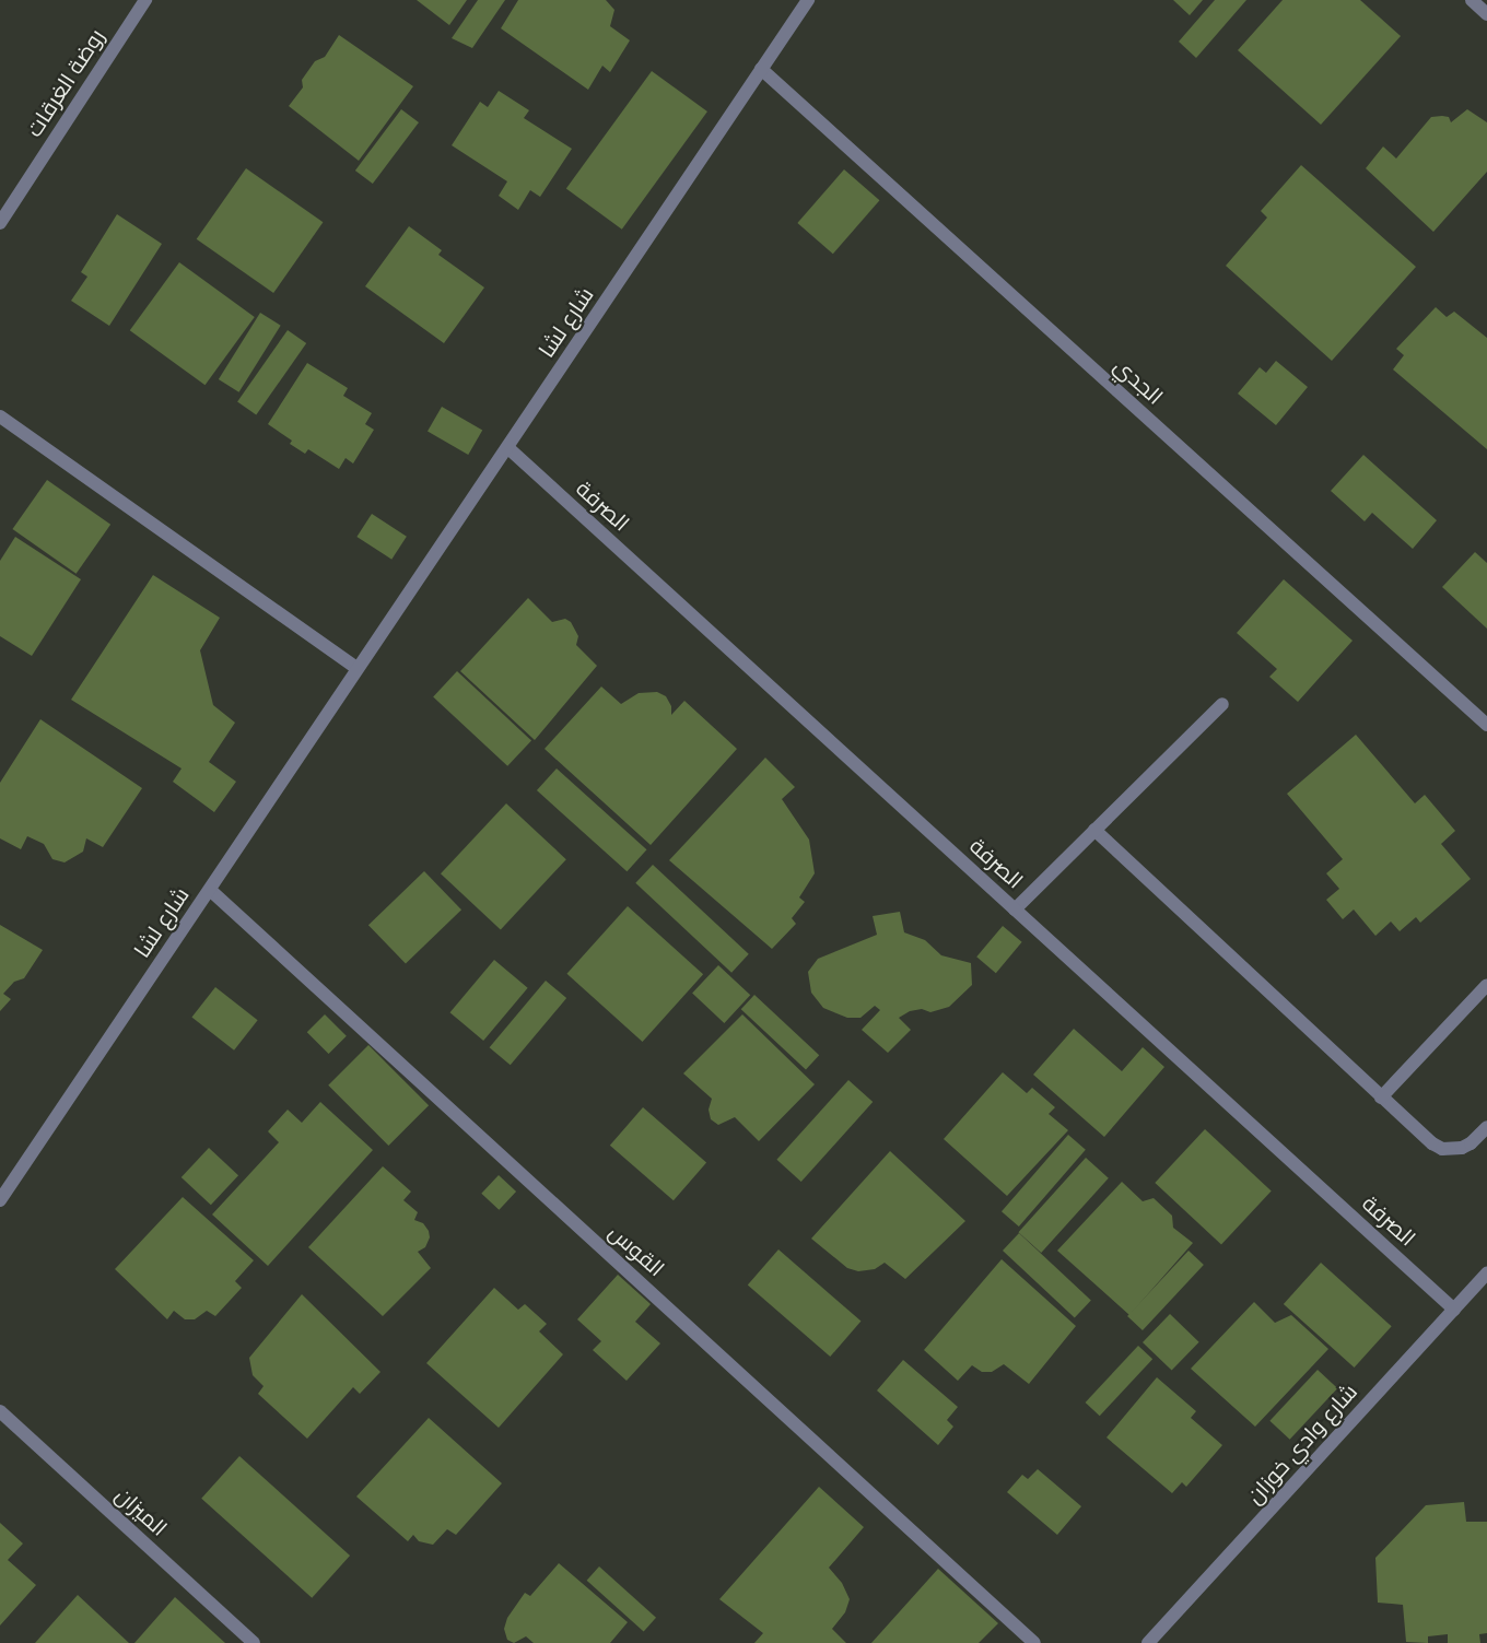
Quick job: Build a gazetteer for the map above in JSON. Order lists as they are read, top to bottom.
{
  "streets": {
    "street": [
      "روضة الغرقات",
      "شارع لشا",
      "الجدي",
      "الصرفة",
      "القوس",
      "شارع وادي خوزان",
      "الميزان"
    ]
  },
  "crossings": [
    ["شارع لشا", "الجدي"],
    ["شارع لشا", "الصرفة"],
    ["شارع لشا", "القوس"],
    ["الصرفة", "شارع وادي خوزان"]
  ]
}
